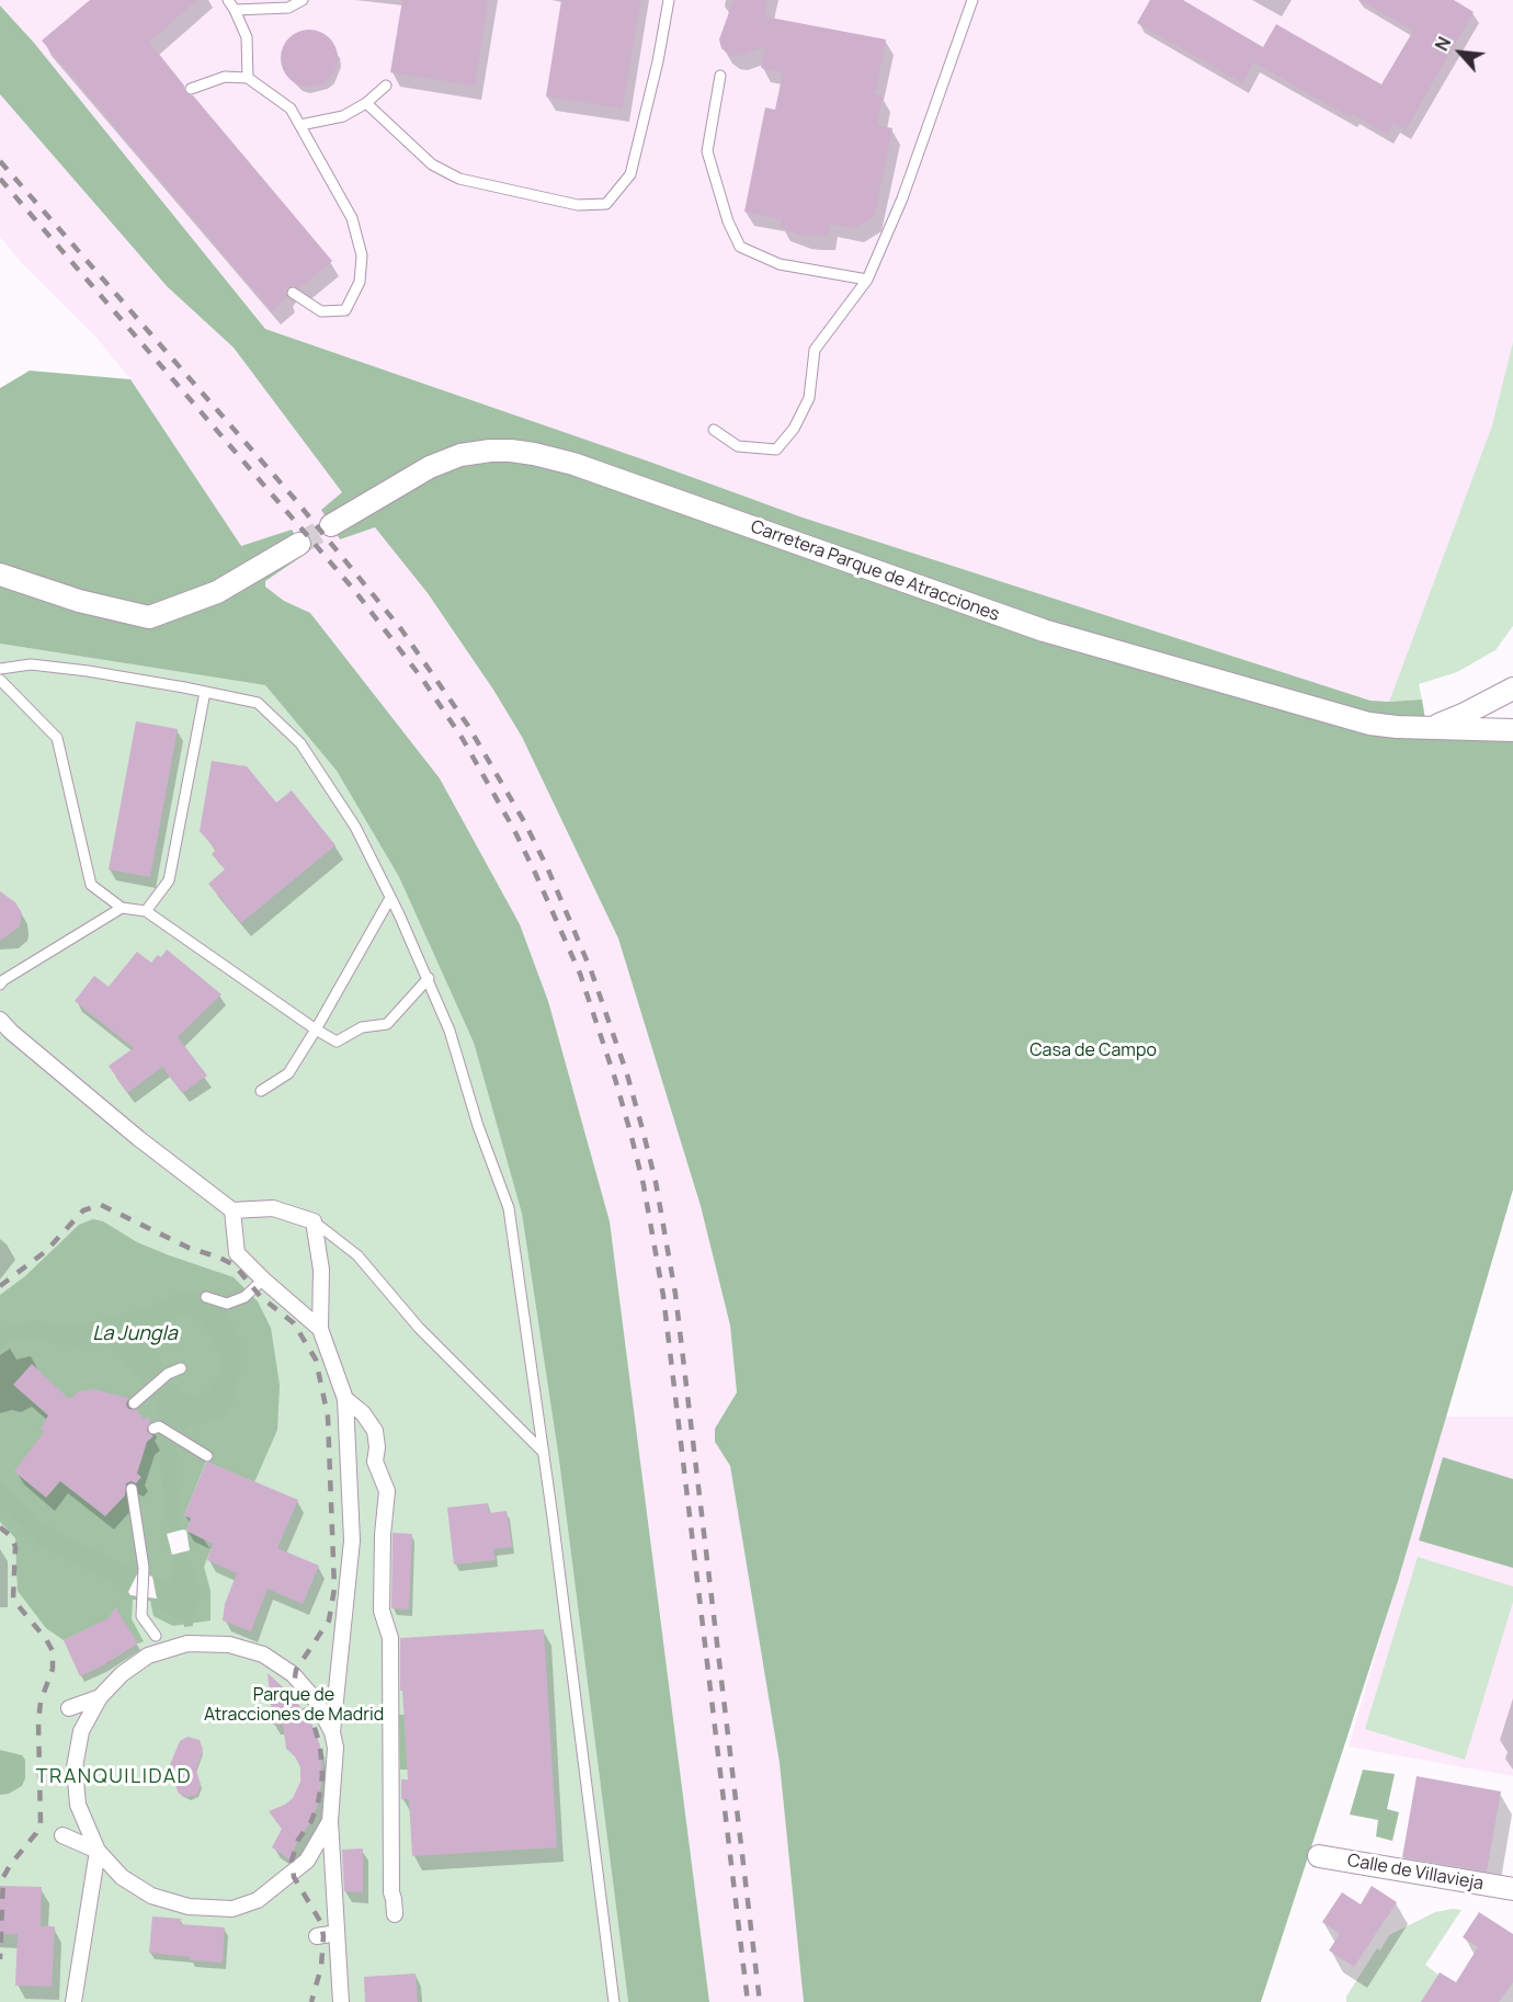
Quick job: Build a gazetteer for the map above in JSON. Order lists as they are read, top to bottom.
{
  "streets": {
    "street": ["Carretera Parque de Atracciones", "Calle de Villavieja"]
  },
  "districts": ["TRANQUILIDAD"],
  "water": ["La Jungla"],
  "parks": ["Casa de Campo", "Parque de Atracciones de Madrid"],
  "north": "top left"
}
